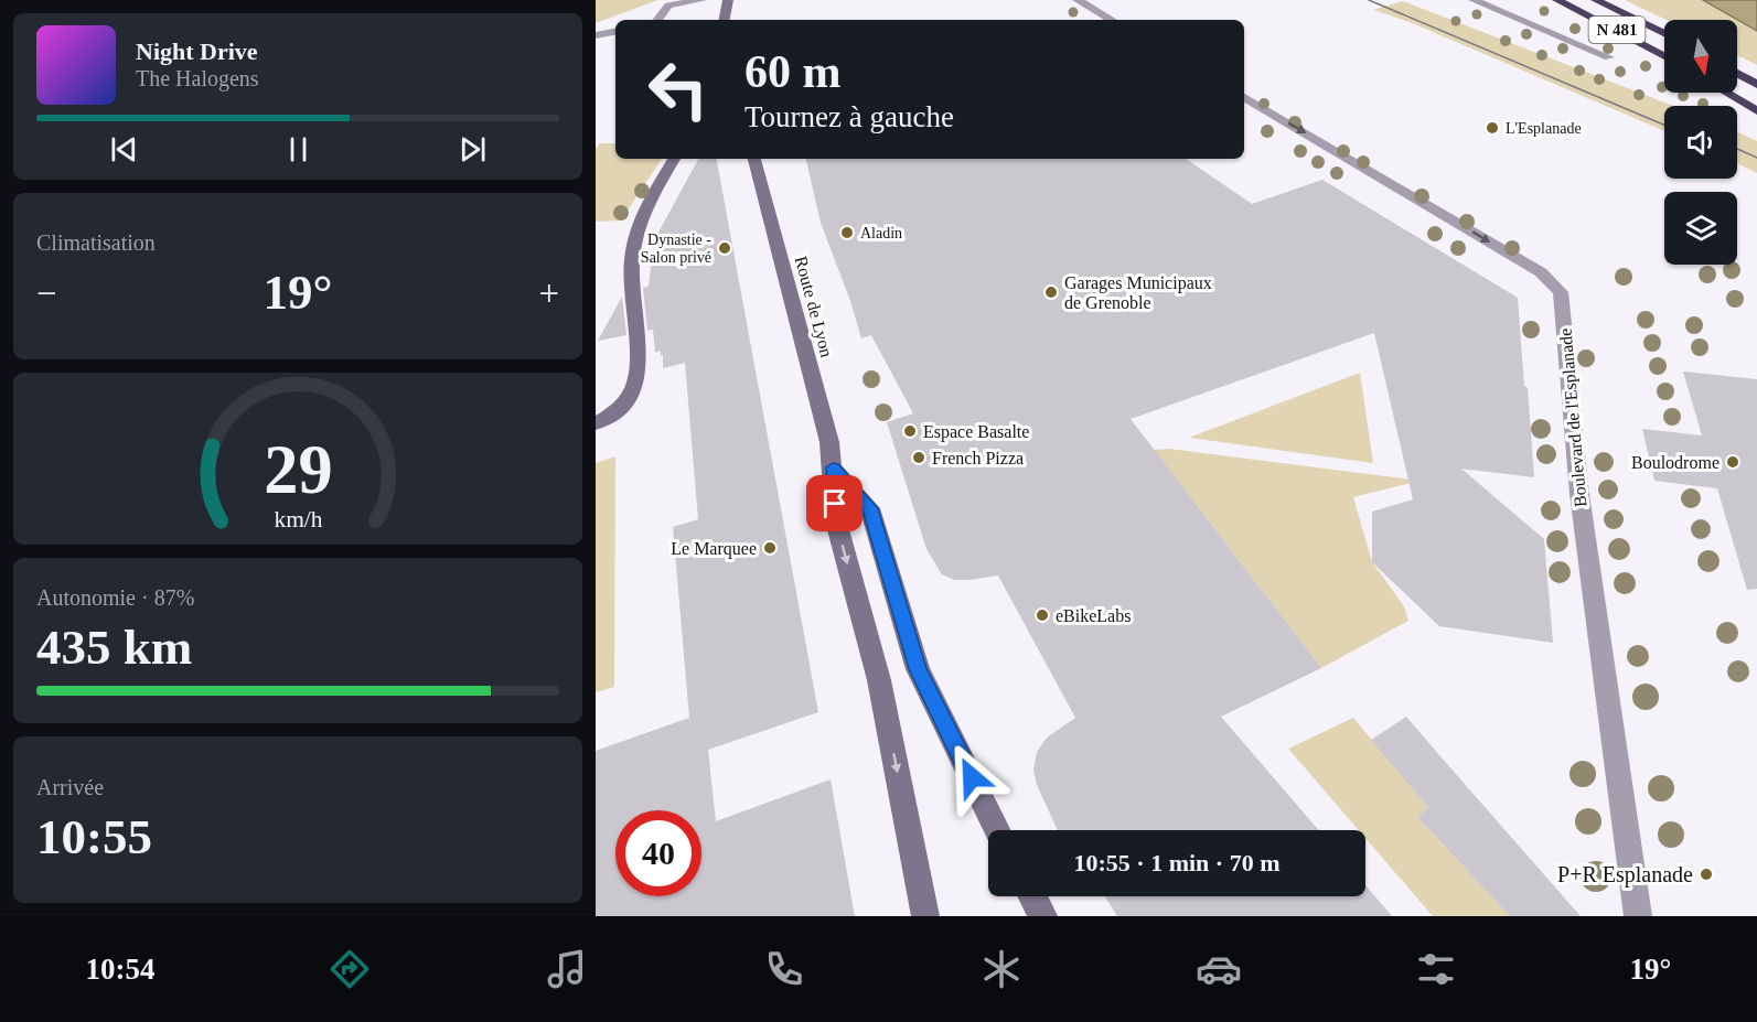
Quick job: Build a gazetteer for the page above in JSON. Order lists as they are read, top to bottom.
{
  "streets": {
    "highway": ["N 481"],
    "street": ["Route de Lyon", "Boulevard de l'Esplanade"]
  },
  "one_way": ["Boulevard de l'Esplanade"],
  "places": [
    "L'Esplanade",
    "Aladin",
    "Dynastie - Salon privé",
    "Garages Municipaux de Grenoble",
    "Espace Basalte",
    "French Pizza",
    "Boulodrome",
    "Le Marquee",
    "eBikeLabs",
    "P+R Esplanade"
  ],
  "north": "bottom",
  "page": {
    "turn": ["60 m", "Tournez à gauche"],
    "song": ["Night Drive", "The Halogens"],
    "tile": [
      "Climatisation",
      ["Autonomie · 87%", "435 km"],
      ["Arrivée", "10:55"]
    ],
    "heat": ["−", "19°", "+"],
    "limit": "40",
    "trip": "10:55 · 1 min · 70 m",
    "tabs": ["10:54", "19°"],
    "gauge": ["29", "km/h"]
  }
}
